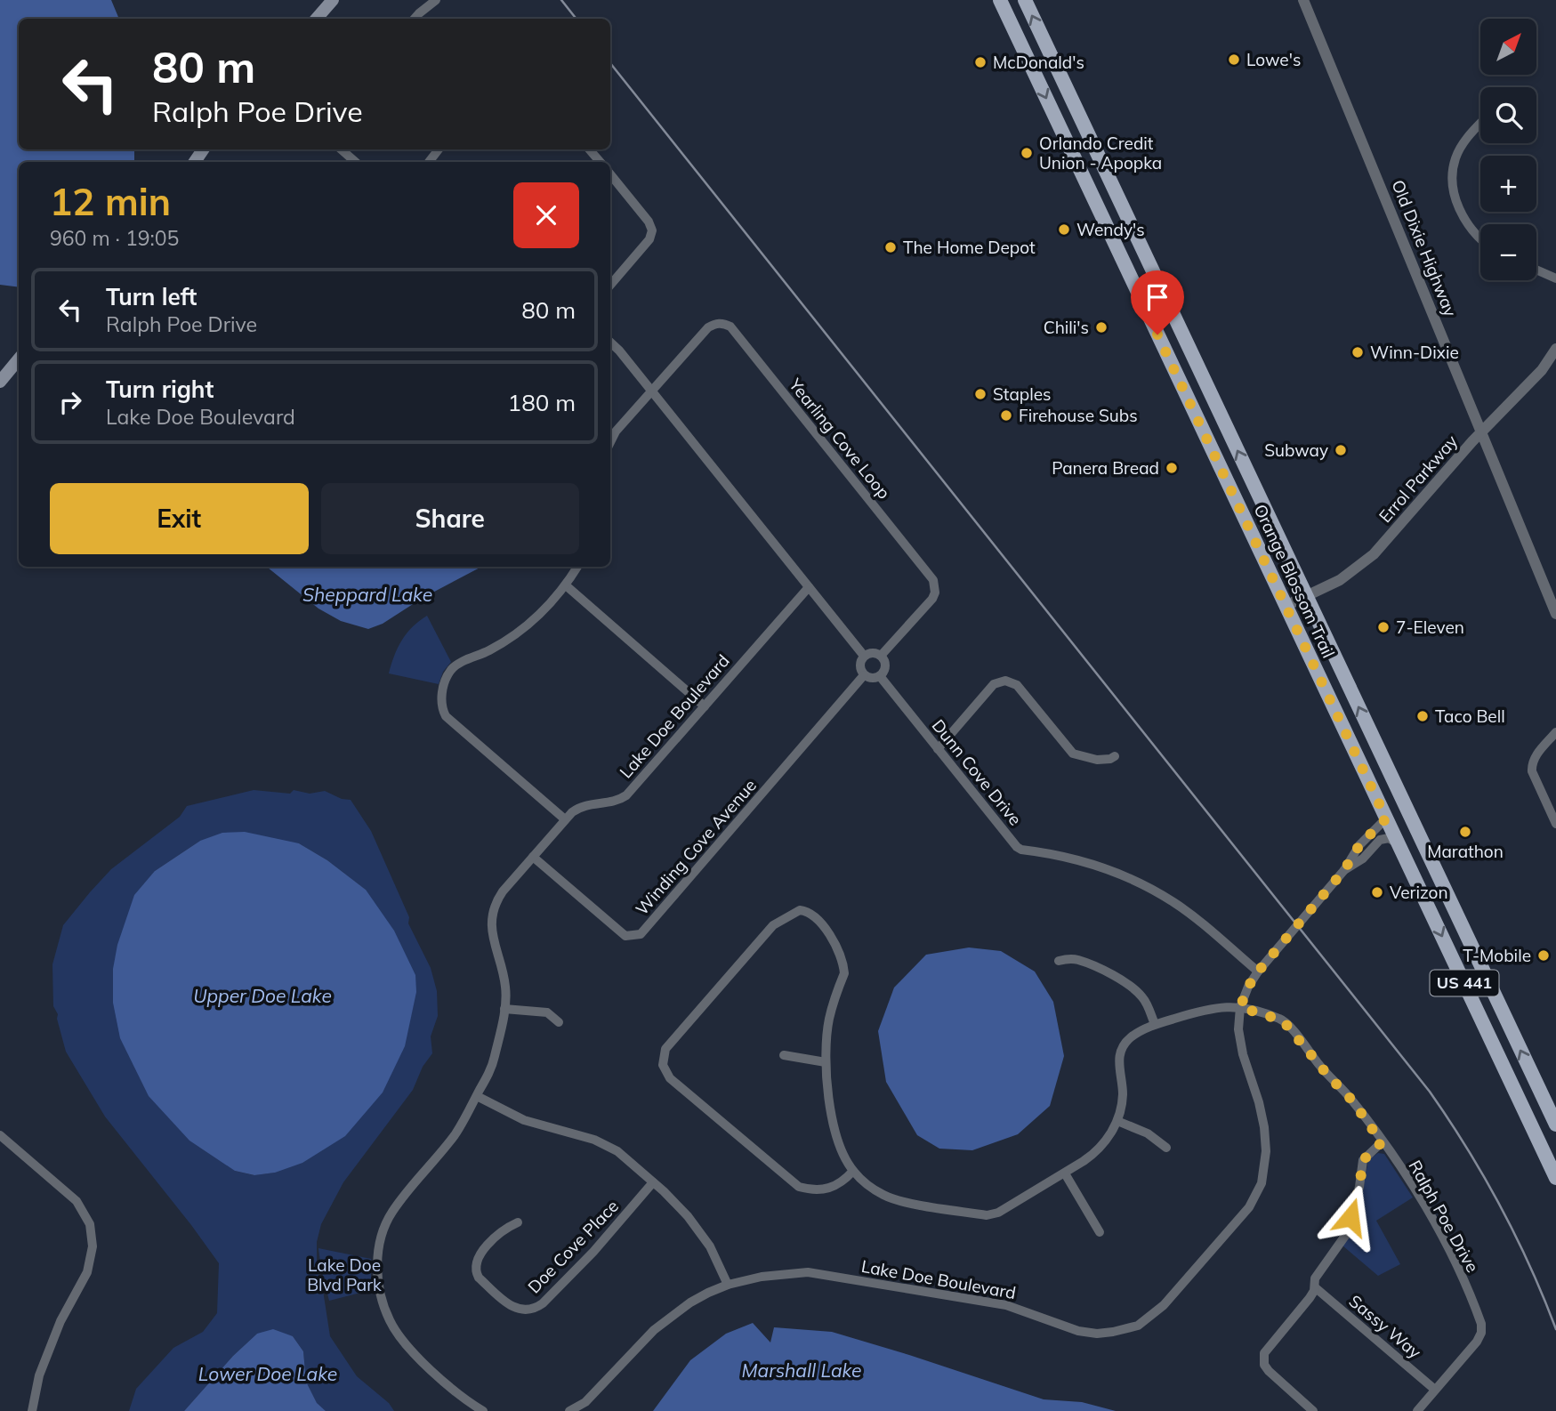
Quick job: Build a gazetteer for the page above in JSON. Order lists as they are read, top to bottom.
{
  "streets": {
    "main road": ["Orange Blossom Trail", "US 441"],
    "street": [
      "Old Dixie Highway",
      "Yearling Cove Loop",
      "Errol Parkway",
      "Lake Doe Boulevard",
      "Dunn Cove Drive",
      "Winding Cove Avenue",
      "Ralph Poe Drive",
      "Doe Cove Place",
      "Sassy Way"
    ]
  },
  "crossings": [
    ["Old Dixie Highway", "Errol Parkway"],
    ["Yearling Cove Loop", "Dunn Cove Drive"],
    ["Yearling Cove Loop", "Winding Cove Avenue"],
    ["Errol Parkway", "Orange Blossom Trail"],
    ["Orange Blossom Trail", "Lake Doe Boulevard"],
    ["Lake Doe Boulevard", "Dunn Cove Drive"],
    ["Lake Doe Boulevard", "Winding Cove Avenue"],
    ["Lake Doe Boulevard", "Ralph Poe Drive"],
    ["Dunn Cove Drive", "Winding Cove Avenue"],
    ["Ralph Poe Drive", "Sassy Way"]
  ],
  "water": [
    "Sheppard Lake",
    "Upper Doe Lake",
    "Marshall Lake",
    "Lower Doe Lake"
  ],
  "parks": ["Lake Doe Blvd Park"],
  "places": [
    "Lowe's",
    "McDonald's",
    "Orlando Credit Union - Apopka",
    "Wendy's",
    "The Home Depot",
    "Chili's",
    "Winn-Dixie",
    "Staples",
    "Firehouse Subs",
    "Subway",
    "Panera Bread",
    "7-Eleven",
    "Taco Bell",
    "Marathon",
    "Verizon",
    "T-Mobile"
  ],
  "north": "top right",
  "page": {
    "map_buttons": ["+", "−"],
    "turn": ["80 m", "Ralph Poe Drive"],
    "heading": ["12 min", "960 m · 19:05"],
    "list": [
      {
        "name": "Turn left",
        "note": "Ralph Poe Drive",
        "value": "80 m"
      },
      {
        "name": "Turn right",
        "note": "Lake Doe Boulevard",
        "value": "180 m"
      }
    ],
    "buttons": ["Exit", "Share"]
  }
}
